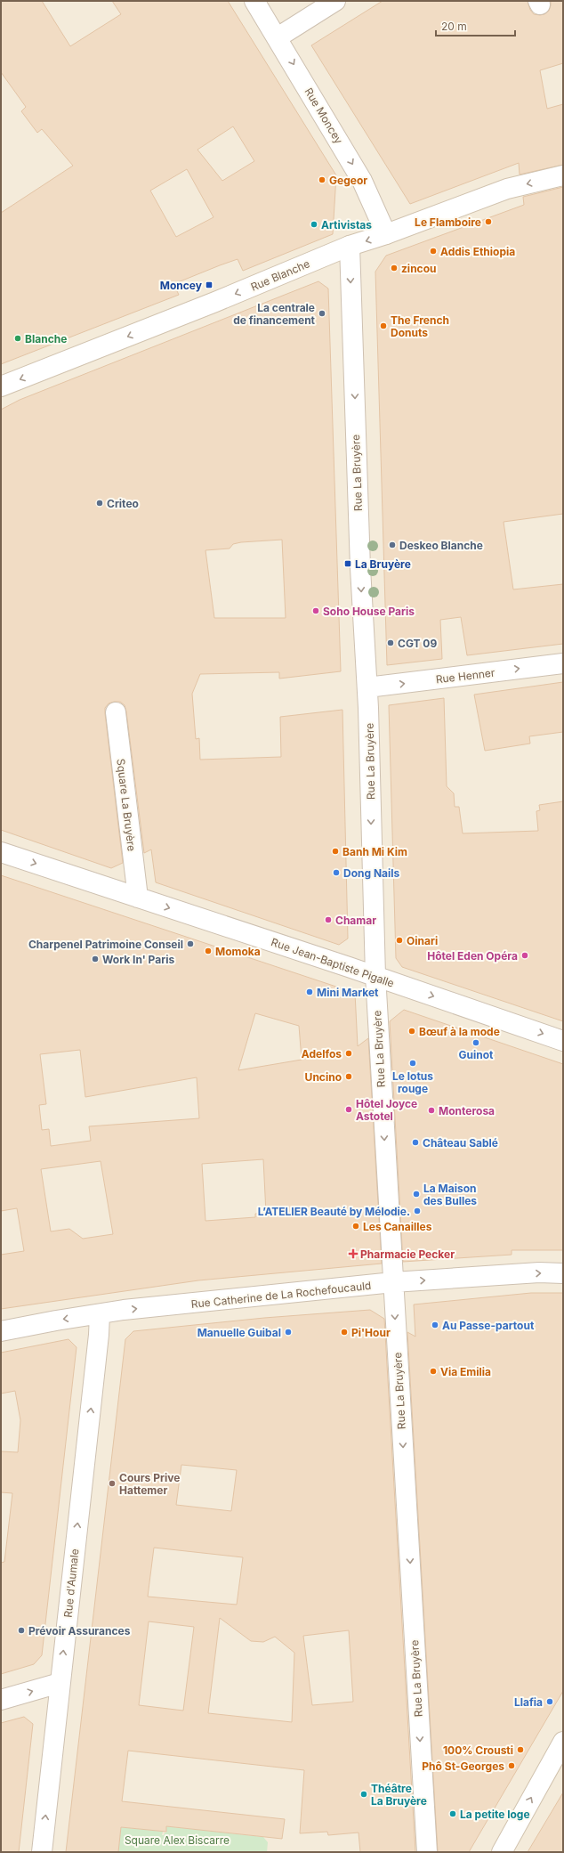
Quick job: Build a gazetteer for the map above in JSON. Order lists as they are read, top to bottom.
{
  "streets": {
    "street": [
      "Rue Moncey",
      "Rue Blanche",
      "Rue La Bruyère",
      "Rue Henner",
      "Square La Bruyère",
      "Rue Jean-Baptiste Pigalle",
      "Rue Catherine de La Rochefoucauld",
      "Rue d'Aumale"
    ]
  },
  "crossings": [
    ["Rue Moncey", "Rue Blanche"],
    ["Rue Blanche", "Rue La Bruyère"],
    ["Rue La Bruyère", "Rue Henner"],
    ["Rue La Bruyère", "Rue Jean-Baptiste Pigalle"],
    ["Rue La Bruyère", "Rue Catherine de La Rochefoucauld"],
    ["Square La Bruyère", "Rue Jean-Baptiste Pigalle"],
    ["Rue Catherine de La Rochefoucauld", "Rue d'Aumale"]
  ],
  "one_way": [
    "Rue Moncey",
    "Rue Blanche",
    "Rue La Bruyère",
    "Rue Henner",
    "Rue Jean-Baptiste Pigalle",
    "Rue d'Aumale"
  ],
  "parks": ["Square Alex Biscarre"],
  "places": {
    "other": [
      "Gegeor",
      "Le Flamboire",
      "Artivistas",
      "Addis Ethiopia",
      "zincou",
      "La centrale de financement",
      "The French Donuts",
      "Blanche",
      "Criteo",
      "Deskeo Blanche",
      "Soho House Paris",
      "CGT 09",
      "Banh Mi Kim",
      "Dong Nails",
      "Chamar",
      "Oinari",
      "Charpenel Patrimoine Conseil",
      "Momoka",
      "Hôtel Eden Opéra",
      "Work In' Paris",
      "Mini Market",
      "Bœuf à la mode",
      "Guinot",
      "Adelfos",
      "Le lotus rouge",
      "Uncino",
      "Hôtel Joyce Astotel",
      "Monterosa",
      "Château Sablé",
      "La Maison des Bulles",
      "L’ATELIER Beauté by Mélodie.",
      "Les Canailles",
      "Au Passe-partout",
      "Manuelle Guibal",
      "Pi'Hour",
      "Via Emilia",
      "Cours Prive Hattemer",
      "Prévoir Assurances",
      "Llafia",
      "100% Crousti",
      "Phô St-Georges",
      "Théâtre La Bruyère",
      "La petite loge"
    ],
    "transit": ["Moncey", "La Bruyère"],
    "health": ["Pharmacie Pecker"]
  },
  "scale_bar": "20 m"
}
